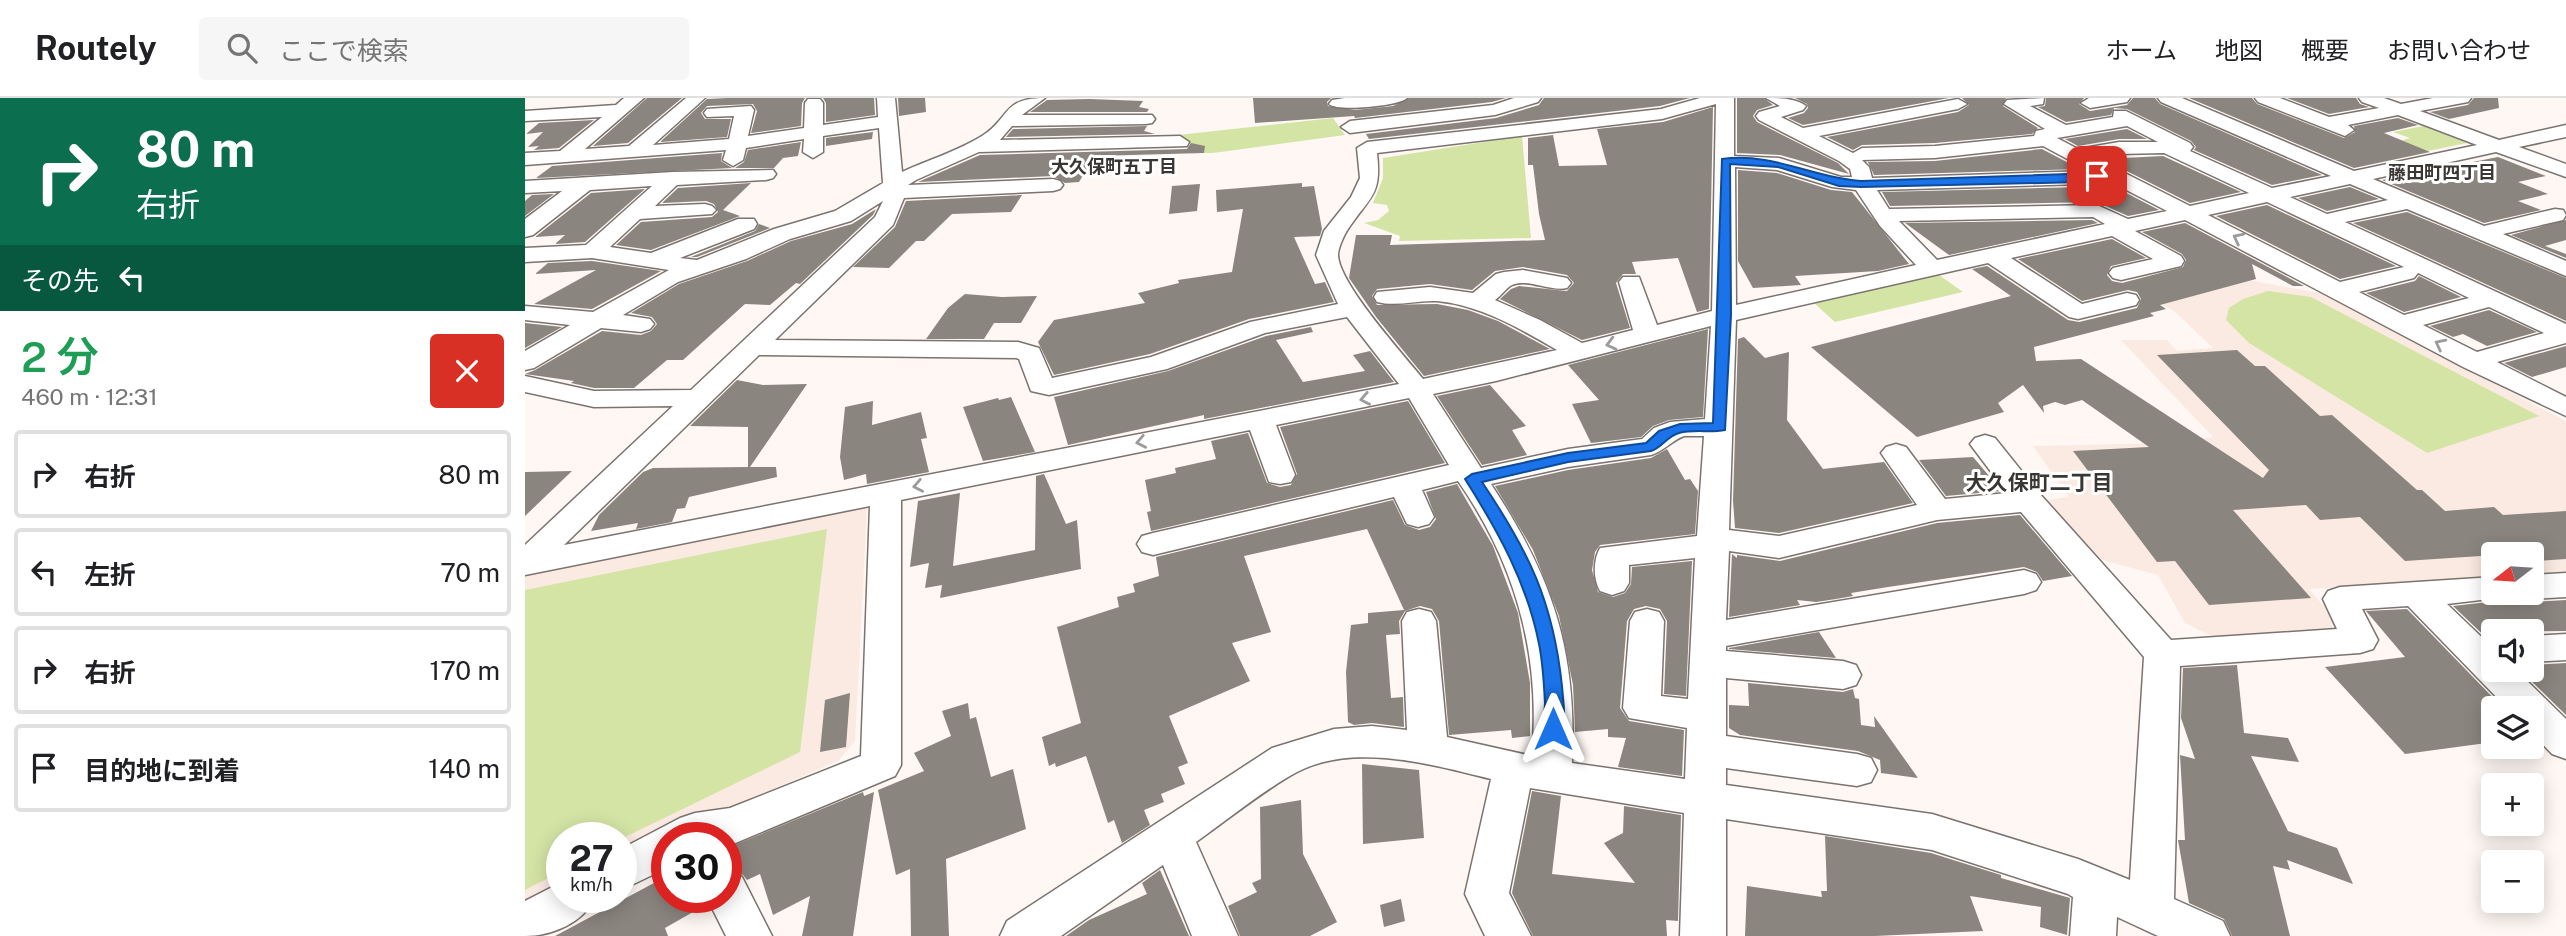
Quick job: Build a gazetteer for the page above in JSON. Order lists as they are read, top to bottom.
{
  "districts": ["大久保町五丁目", "藤田町四丁目", "大久保町二丁目"],
  "north": "left",
  "page": {
    "header": "Routely",
    "search": "ここで検索",
    "nav": [
      "ホーム",
      "地図",
      "概要",
      "お問い合わせ"
    ],
    "turn": ["80 m", "右折"],
    "then": "その先",
    "heading": ["2 分", "460 m · 12:31"],
    "list": [
      {
        "name": "右折",
        "value": "80 m"
      },
      {
        "name": "左折",
        "value": "70 m"
      },
      {
        "name": "右折",
        "value": "170 m"
      },
      {
        "name": "目的地に到着",
        "value": "140 m"
      }
    ],
    "map_buttons": ["+", "−"],
    "speed": "27 km/h",
    "limit": "30"
  }
}
